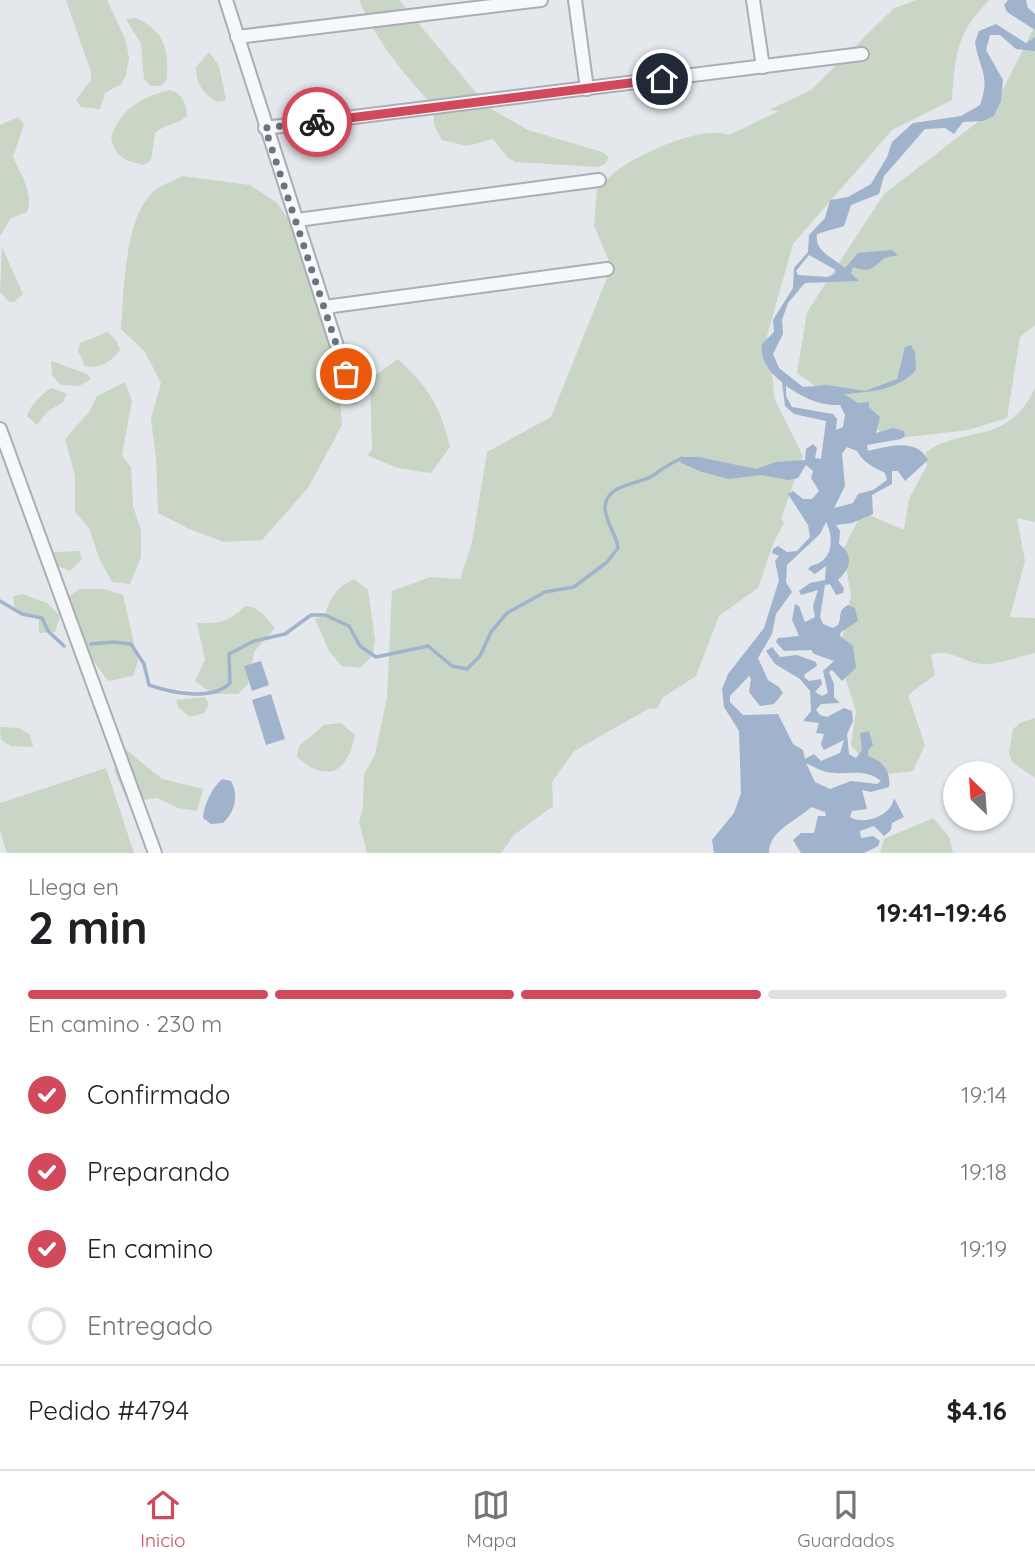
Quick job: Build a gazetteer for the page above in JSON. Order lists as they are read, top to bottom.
{
  "north": "top left",
  "page": {
    "heading": ["2 min", "Llega en", "19:41–19:46"],
    "panel": ["Pedido #4794", "$4.16"],
    "bar": "En camino · 230 m",
    "list": [
      ["Confirmado", "19:14"],
      ["Preparando", "19:18"],
      ["En camino", "19:19"],
      "Entregado"
    ],
    "tabs": ["Inicio", "Mapa", "Guardados"]
  }
}
